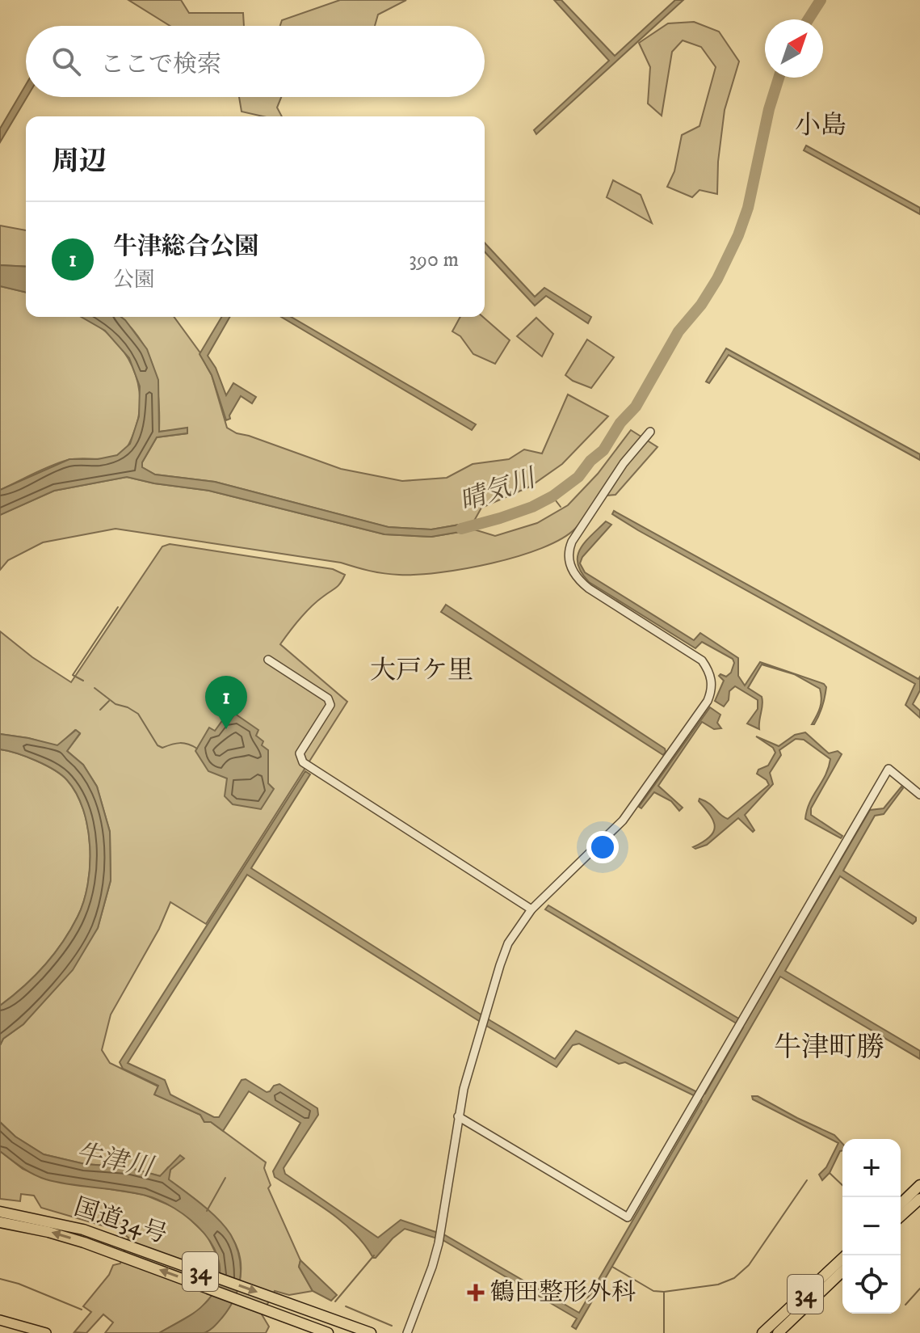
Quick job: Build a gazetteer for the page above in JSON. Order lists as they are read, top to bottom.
{
  "streets": {
    "highway": ["国道34号", "34"]
  },
  "districts": ["小島", "大戸ケ里", "牛津町勝"],
  "water": ["晴気川", "牛津川"],
  "places": {
    "health": ["鶴田整形外科"]
  },
  "north": "top right",
  "page": {
    "search": "ここで検索",
    "heading": "周辺",
    "list": [
      {
        "mark": "1",
        "name": "牛津総合公園",
        "note": "公園",
        "value": "390 m"
      }
    ],
    "pins": "1",
    "map_buttons": ["+", "−"]
  }
}
